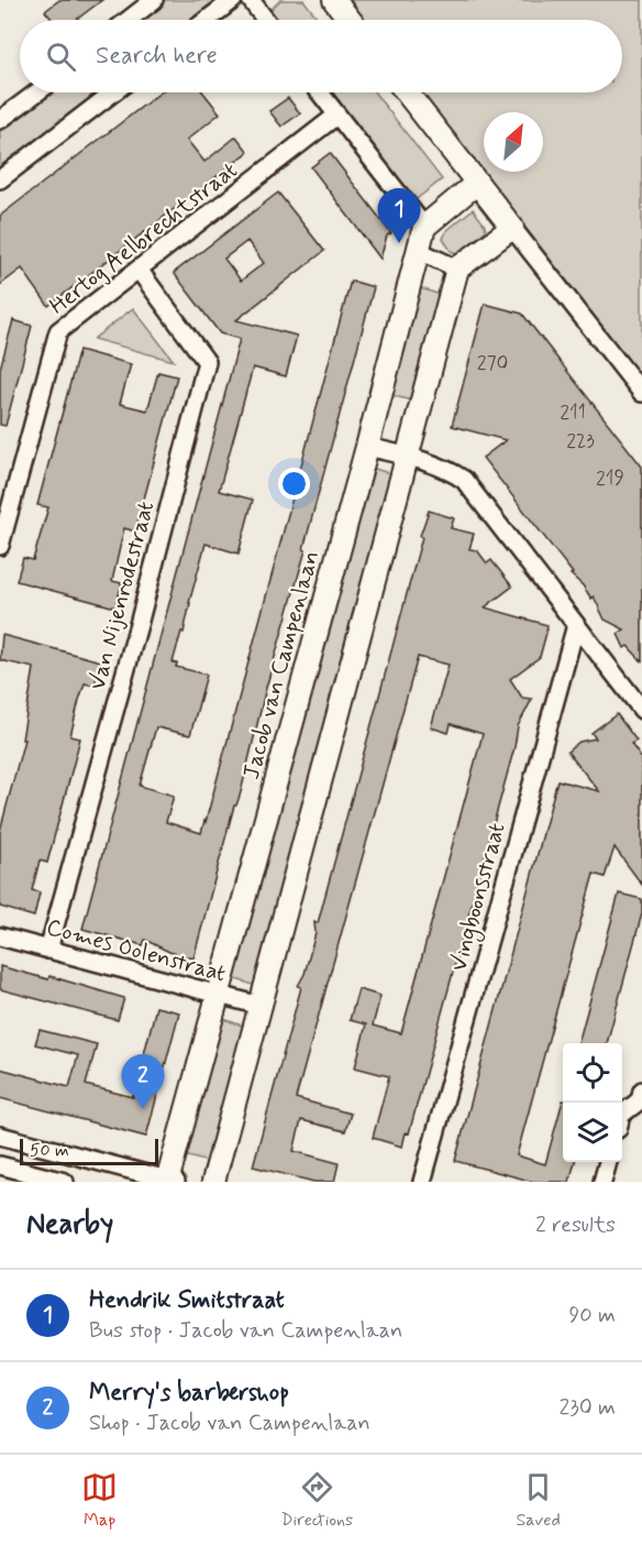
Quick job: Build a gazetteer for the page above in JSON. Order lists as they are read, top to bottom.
{
  "streets": {
    "street": [
      "Hertog Aelbrechtstraat",
      "Van Nijenrodestraat",
      "Jacob van Campenlaan",
      "Vingboonsstraat",
      "Comes Oolenstraat"
    ]
  },
  "crossings": [
    ["Hertog Aelbrechtstraat", "Van Nijenrodestraat"],
    ["Van Nijenrodestraat", "Comes Oolenstraat"],
    ["Jacob van Campenlaan", "Comes Oolenstraat"]
  ],
  "house_numbers": [
    "270",
    "211",
    "223",
    "219"
  ],
  "scale_bar": "50 m",
  "north": "top right",
  "page": {
    "search": "Search here",
    "pins": ["1", "2"],
    "scale": "50 m",
    "heading": ["Nearby", "2 results"],
    "list": [
      {
        "mark": "1",
        "name": "Hendrik Smitstraat",
        "note": "Bus stop · Jacob van Campenlaan",
        "value": "90 m"
      },
      {
        "mark": "2",
        "name": "Merry's barbershop",
        "note": "Shop · Jacob van Campenlaan",
        "value": "230 m"
      }
    ],
    "nav": ["Map", "Directions", "Saved"]
  }
}
